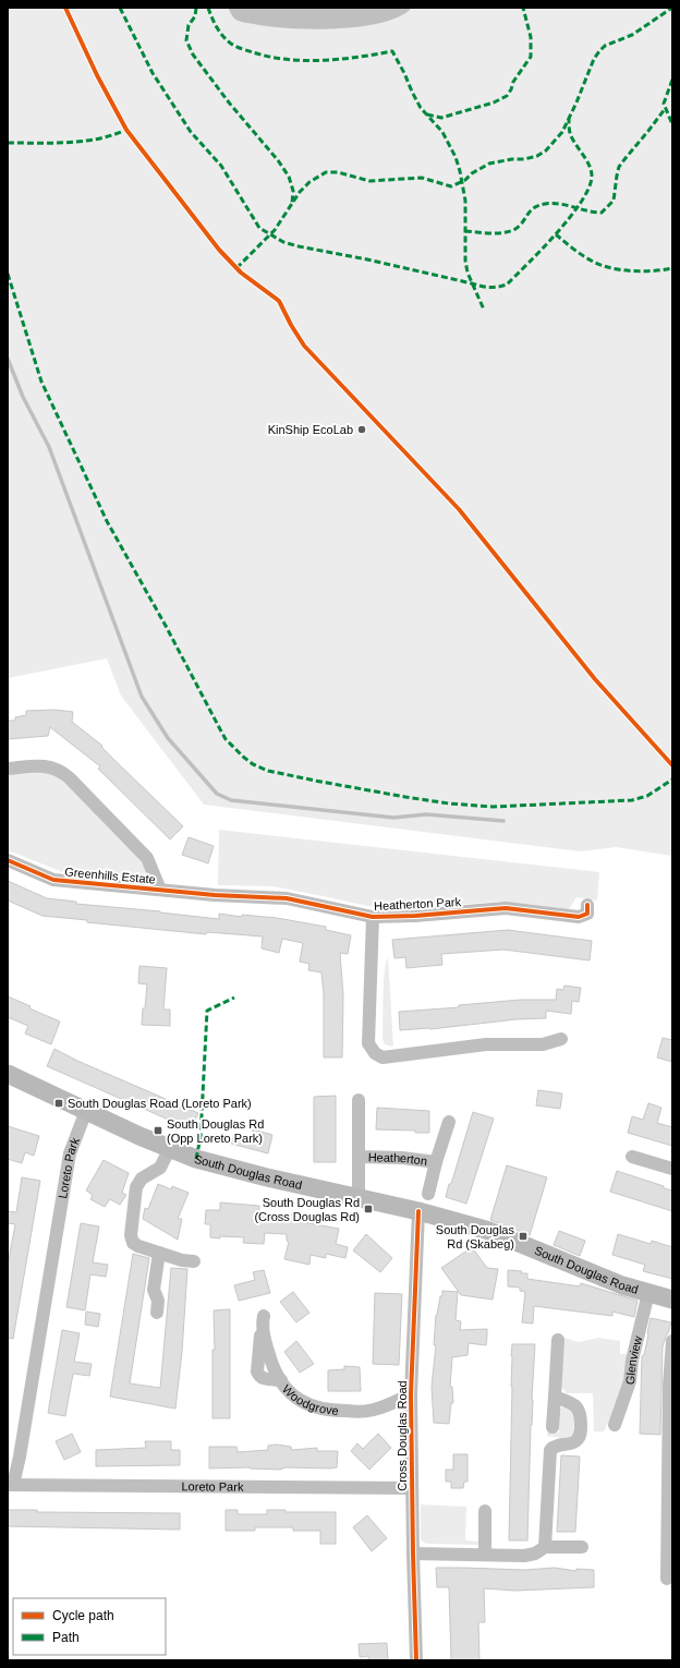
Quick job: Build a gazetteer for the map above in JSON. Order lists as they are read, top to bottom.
{
  "streets": {
    "main road": ["South Douglas Road"],
    "street": [
      "Greenhills Estate",
      "Heatherton Park",
      "Heatherton",
      "Loreto Park",
      "Glenview",
      "Woodgrove",
      "Cross Douglas Road"
    ]
  },
  "crossings": [
    ["Greenhills Estate", "Heatherton Park"],
    ["Heatherton", "South Douglas Road"],
    ["Loreto Park", "South Douglas Road"],
    ["Loreto Park", "Cross Douglas Road"],
    ["South Douglas Road", "Glenview"],
    ["South Douglas Road", "Cross Douglas Road"],
    ["Woodgrove", "Cross Douglas Road"]
  ],
  "places": {
    "other": ["KinShip EcoLab"],
    "transit": [
      "South Douglas Road (Loreto Park)",
      "South Douglas Rd (Opp Loreto Park)",
      "South Douglas Rd (Cross Douglas Rd)",
      "South Douglas Rd (Skabeg)"
    ]
  },
  "legend": ["Cycle path", "Path"]
}
